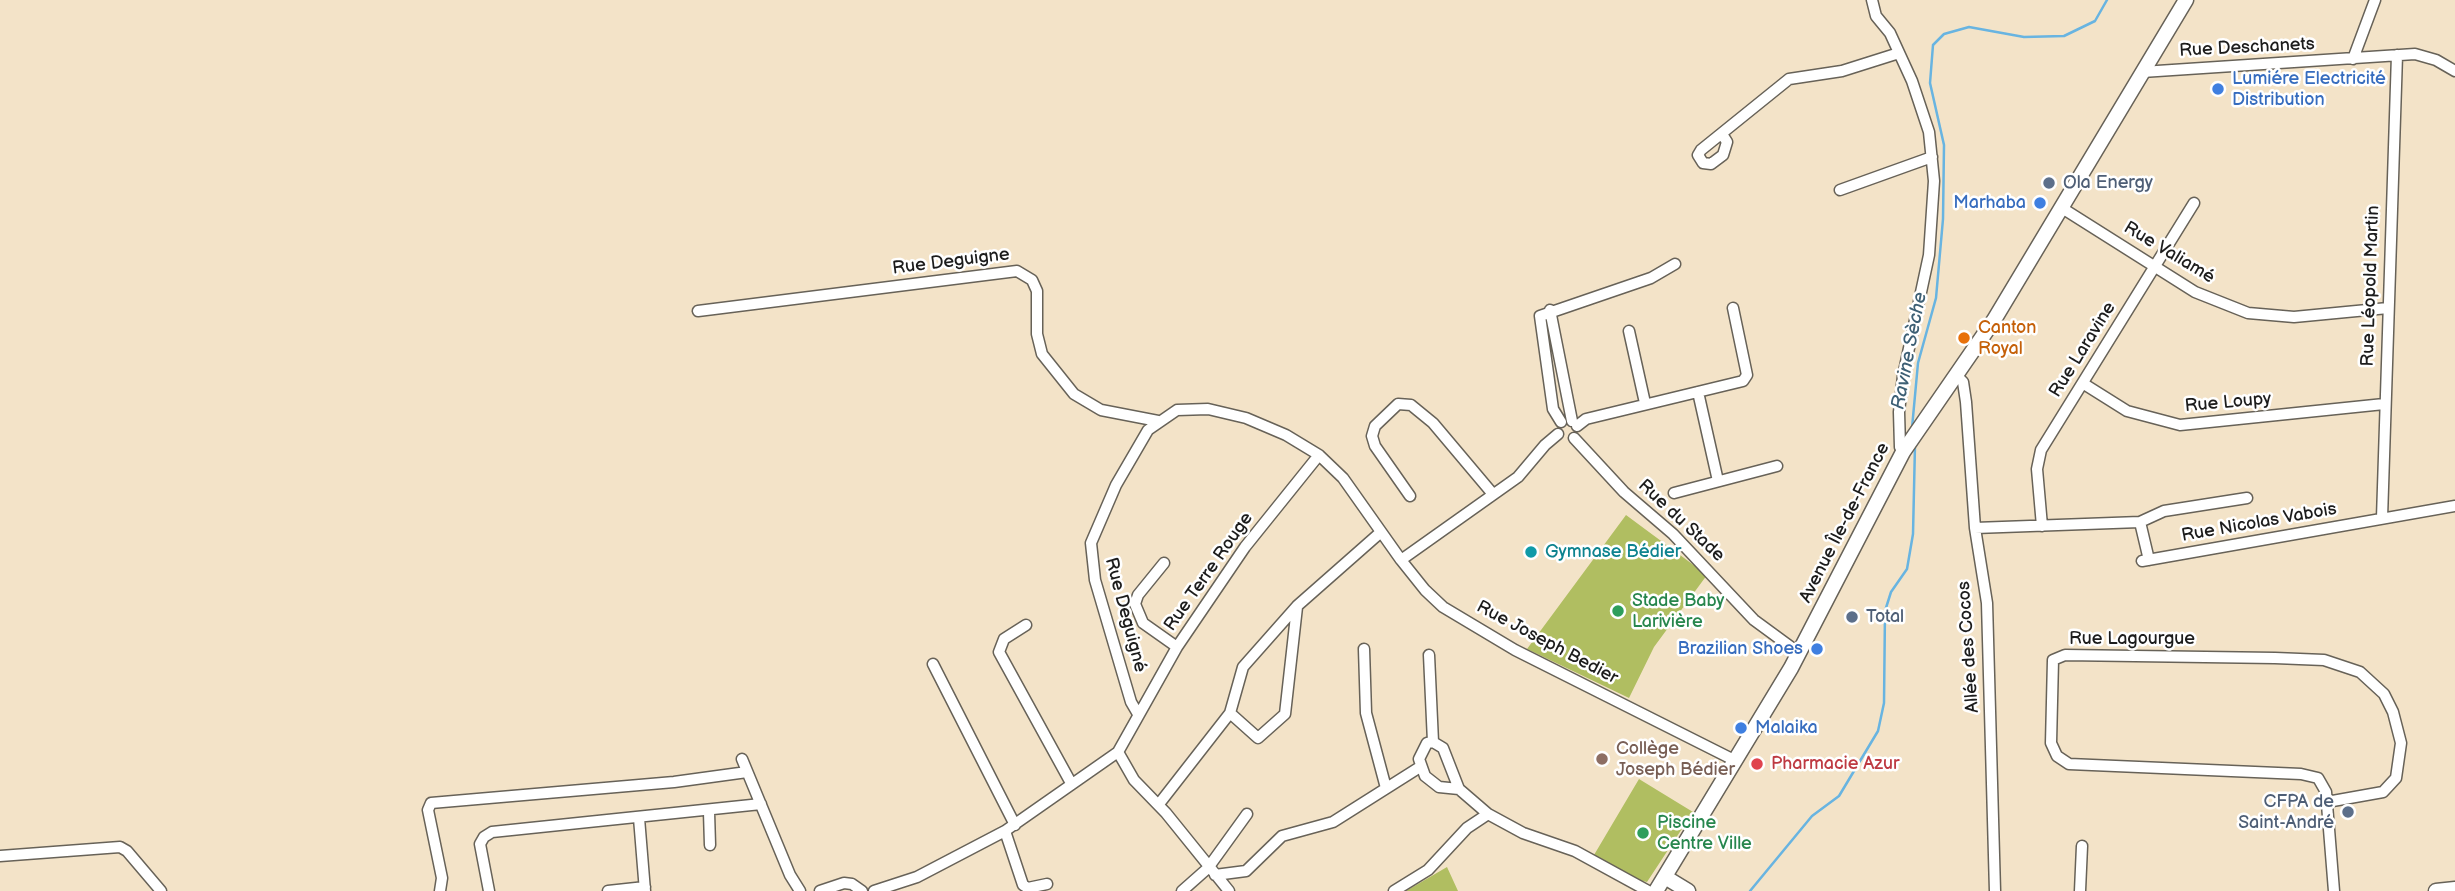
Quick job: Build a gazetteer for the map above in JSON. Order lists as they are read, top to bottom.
{
  "streets": {
    "street": [
      "Rue Deschanets",
      "Rue Valiamé",
      "Rue Deguigne",
      "Rue Léopold Martin",
      "Rue Laravine",
      "Rue Loupy",
      "Rue du Stade",
      "Avenue Île-de-France",
      "Rue Nicolas Vabois",
      "Rue Terre Rouge",
      "Rue Deguigné",
      "Rue Lagourgue",
      "Rue Joseph Bedier",
      "Allée des Cocos"
    ]
  },
  "crossings": [
    ["Rue Deschanets", "Rue Léopold Martin"],
    ["Rue Deschanets", "Avenue Île-de-France"],
    ["Rue Valiamé", "Rue Léopold Martin"],
    ["Rue Valiamé", "Rue Laravine"],
    ["Rue Valiamé", "Avenue Île-de-France"],
    ["Rue Deguigne", "Rue Deguigné"],
    ["Rue Léopold Martin", "Rue Loupy"],
    ["Rue Léopold Martin", "Rue Nicolas Vabois"],
    ["Rue Laravine", "Rue Loupy"],
    ["Rue du Stade", "Avenue Île-de-France"],
    ["Avenue Île-de-France", "Rue Joseph Bedier"],
    ["Avenue Île-de-France", "Allée des Cocos"],
    ["Rue Terre Rouge", "Rue Deguigné"],
    ["Rue Terre Rouge", "Rue Joseph Bedier"],
    ["Rue Deguigné", "Rue Joseph Bedier"]
  ],
  "water": ["Ravine Sèche"],
  "places": [
    "Lumiére Electricité Distribution",
    "Ola Energy",
    "Marhaba",
    "Canton Royal",
    "Gymnase Bédier",
    "Stade Baby Larivière",
    "Total",
    "Brazilian Shoes",
    "Malaika",
    "Collège Joseph Bédier",
    "Pharmacie Azur",
    "CFPA de Saint-André",
    "Piscine Centre Ville"
  ]
}
